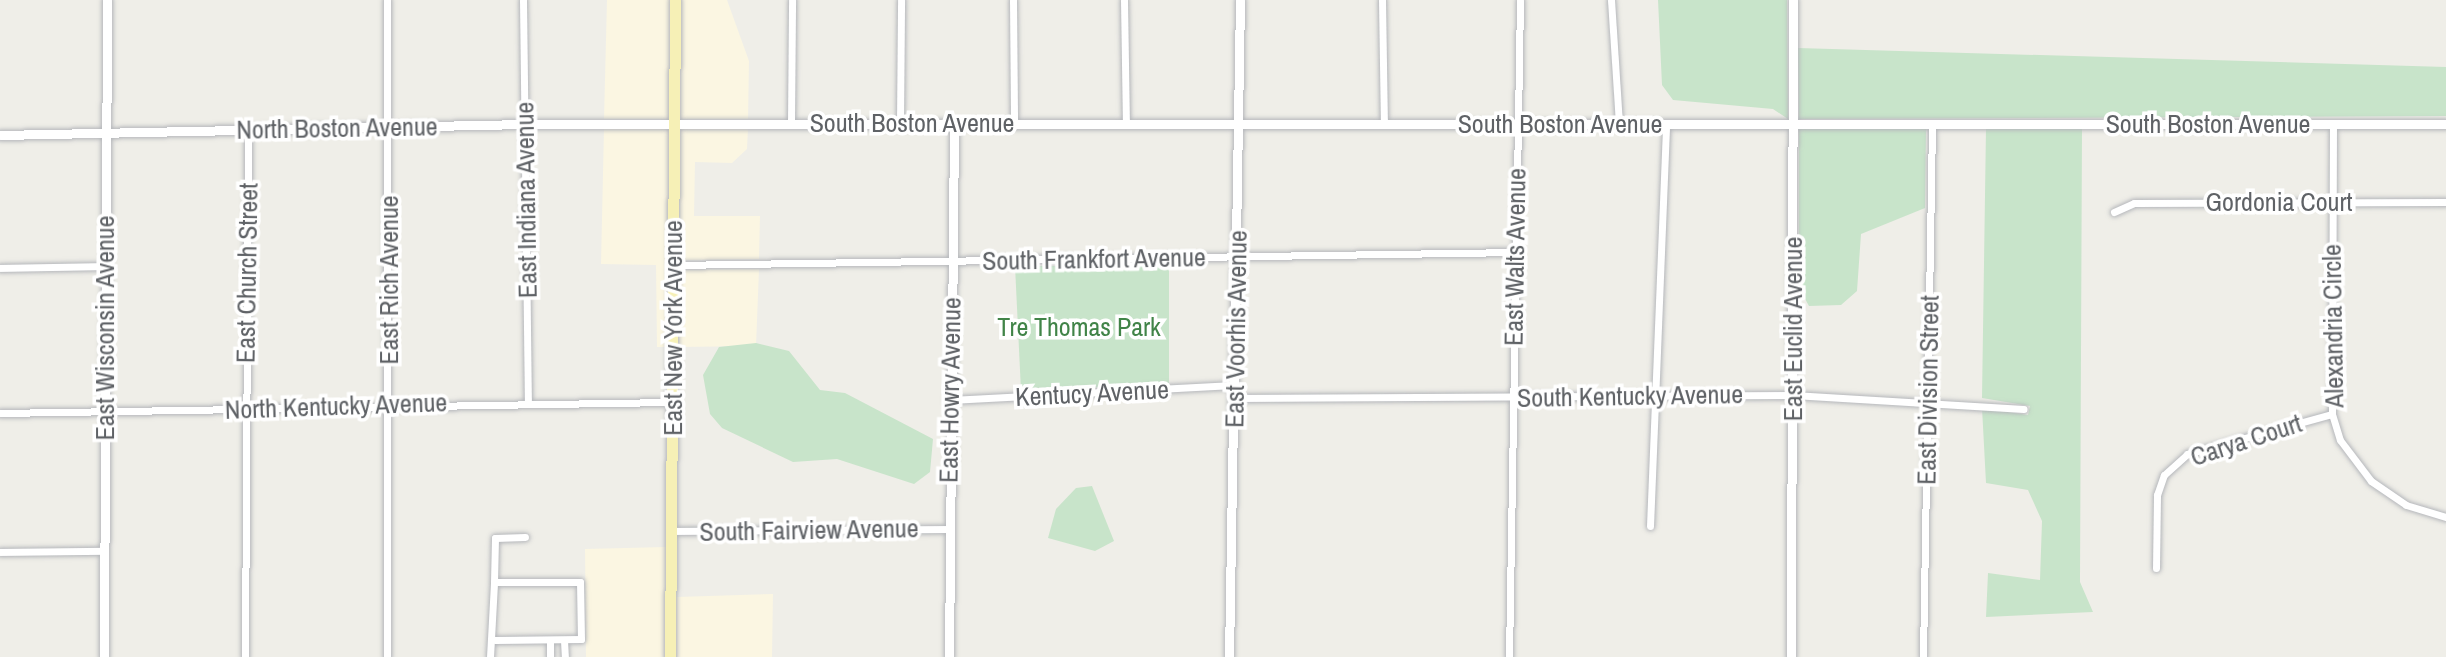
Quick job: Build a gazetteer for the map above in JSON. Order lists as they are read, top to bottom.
{
  "streets": {
    "main road": ["East New York Avenue"],
    "street": [
      "South Boston Avenue",
      "North Boston Avenue",
      "East Indiana Avenue",
      "Gordonia Court",
      "East Walts Avenue",
      "South Frankfort Avenue",
      "East Church Street",
      "East Rich Avenue",
      "Alexandria Circle",
      "East Wisconsin Avenue",
      "East Voorhis Avenue",
      "East Euclid Avenue",
      "East Howry Avenue",
      "East Division Street",
      "Kentucy Avenue",
      "South Kentucky Avenue",
      "North Kentucky Avenue",
      "Carya Court",
      "South Fairview Avenue"
    ]
  },
  "crossings": [
    ["South Boston Avenue", "North Boston Avenue"],
    ["South Boston Avenue", "East Walts Avenue"],
    ["South Boston Avenue", "Alexandria Circle"],
    ["South Boston Avenue", "East New York Avenue"],
    ["South Boston Avenue", "East Voorhis Avenue"],
    ["South Boston Avenue", "East Euclid Avenue"],
    ["South Boston Avenue", "East Howry Avenue"],
    ["South Boston Avenue", "East Division Street"],
    ["North Boston Avenue", "East Indiana Avenue"],
    ["North Boston Avenue", "East Church Street"],
    ["North Boston Avenue", "East Rich Avenue"],
    ["North Boston Avenue", "East Wisconsin Avenue"],
    ["North Boston Avenue", "East New York Avenue"],
    ["East Indiana Avenue", "North Kentucky Avenue"],
    ["Gordonia Court", "Alexandria Circle"],
    ["East Walts Avenue", "South Frankfort Avenue"],
    ["East Walts Avenue", "South Kentucky Avenue"],
    ["South Frankfort Avenue", "East New York Avenue"],
    ["South Frankfort Avenue", "East Voorhis Avenue"],
    ["South Frankfort Avenue", "East Howry Avenue"],
    ["East Church Street", "North Kentucky Avenue"],
    ["East Rich Avenue", "North Kentucky Avenue"],
    ["Alexandria Circle", "Carya Court"],
    ["East Wisconsin Avenue", "North Kentucky Avenue"],
    ["East New York Avenue", "North Kentucky Avenue"],
    ["East New York Avenue", "South Fairview Avenue"],
    ["East Voorhis Avenue", "Kentucy Avenue"],
    ["East Voorhis Avenue", "South Kentucky Avenue"],
    ["East Euclid Avenue", "South Kentucky Avenue"],
    ["East Howry Avenue", "Kentucy Avenue"],
    ["East Howry Avenue", "South Fairview Avenue"],
    ["East Division Street", "South Kentucky Avenue"]
  ],
  "parks": ["Tre Thomas Park"]
}
